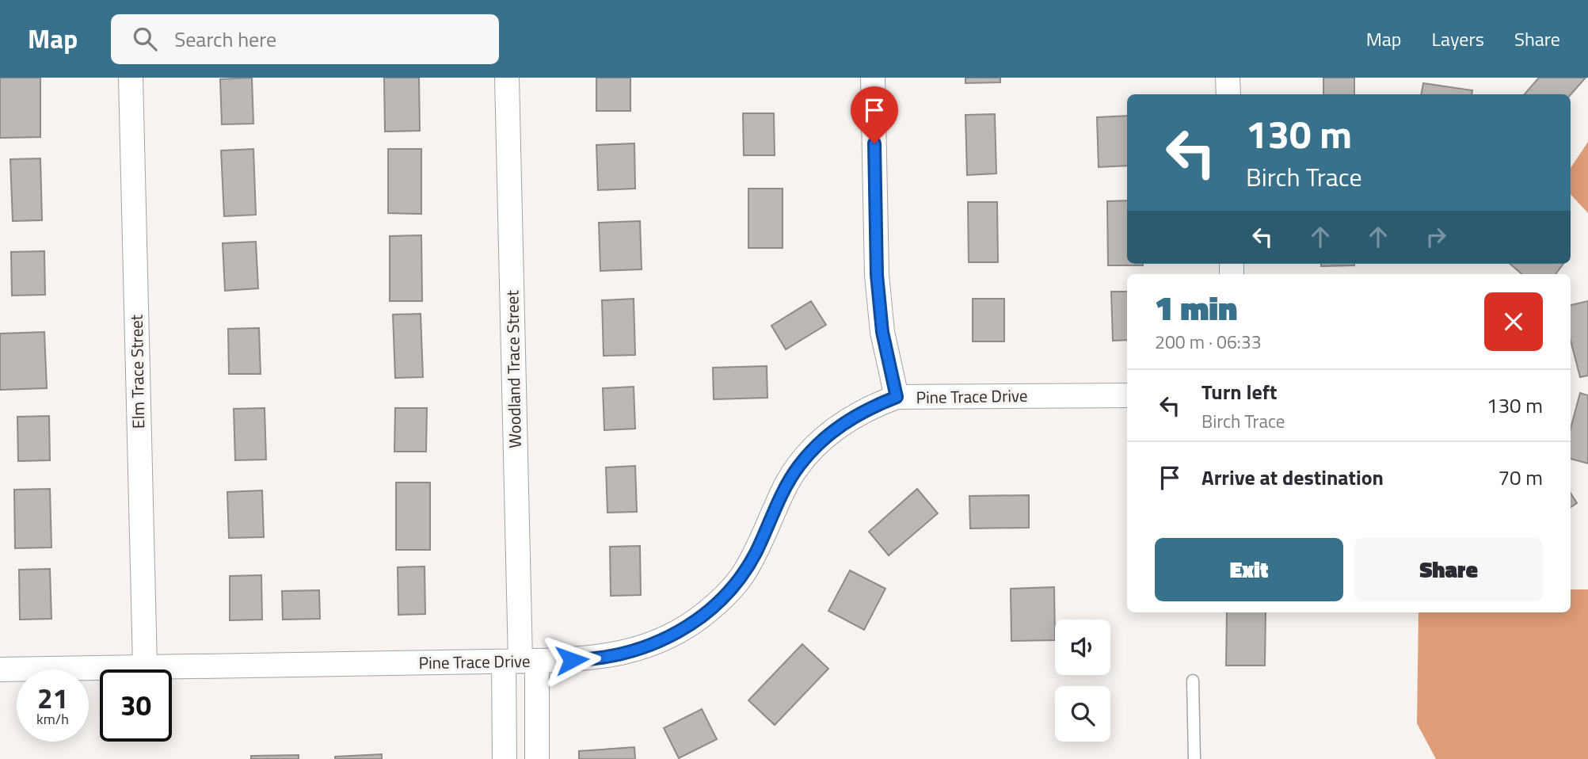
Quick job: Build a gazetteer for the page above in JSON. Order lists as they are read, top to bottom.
{
  "streets": {
    "street": ["Woodland Trace Street", "Elm Trace Street", "Pine Trace Drive"]
  },
  "crossings": [
    ["Woodland Trace Street", "Pine Trace Drive"],
    ["Elm Trace Street", "Pine Trace Drive"]
  ],
  "page": {
    "header": "Map",
    "search": "Search here",
    "nav": ["Map", "Layers", "Share"],
    "turn": ["130 m", "Birch Trace"],
    "heading": ["1 min", "200 m · 06:33"],
    "list": [
      {
        "name": "Turn left",
        "note": "Birch Trace",
        "value": "130 m"
      },
      {
        "name": "Arrive at destination",
        "value": "70 m"
      }
    ],
    "buttons": ["Exit", "Share"],
    "speed": "21 km/h",
    "limit": "30"
  }
}
